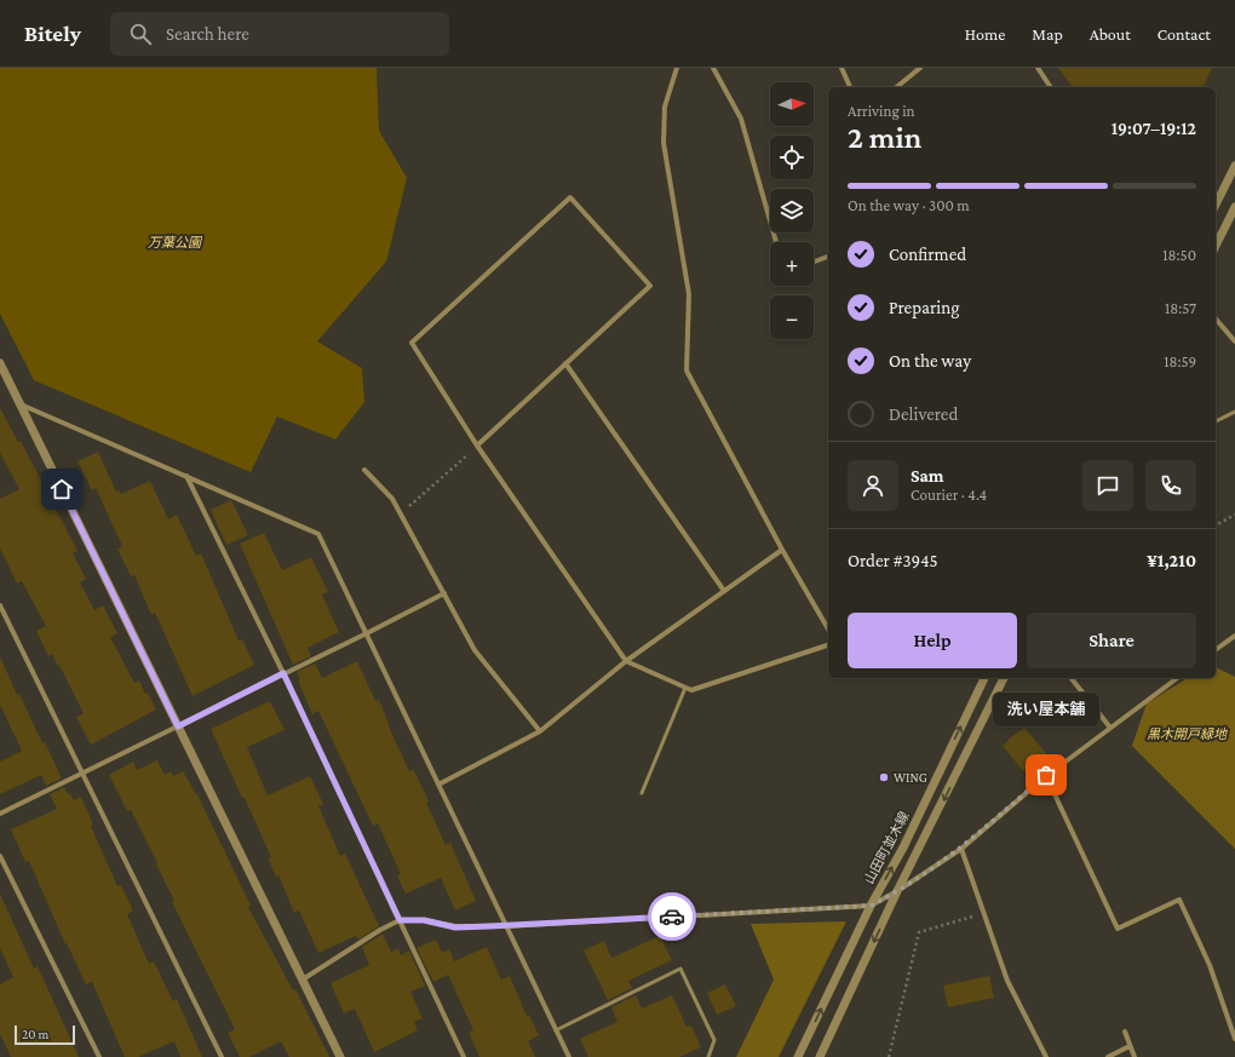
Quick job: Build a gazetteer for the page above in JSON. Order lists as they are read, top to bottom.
{
  "streets": {
    "street": ["山田町並木線"]
  },
  "parks": ["万葉公園", "黒木開戸緑地"],
  "places": ["洗い屋本舗", "WING"],
  "scale_bar": "20 m",
  "north": "right",
  "page": {
    "header": "Bitely",
    "search": "Search here",
    "nav": [
      "Home",
      "Map",
      "About",
      "Contact"
    ],
    "map_buttons": ["+", "−"],
    "heading": ["2 min", "Arriving in", "19:07–19:12"],
    "panel": [
      "Sam",
      "Courier · 4.4",
      "Order #3945",
      "¥1,210"
    ],
    "bar": "On the way · 300 m",
    "list": [
      ["Confirmed", "18:50"],
      ["Preparing", "18:57"],
      ["On the way", "18:59"],
      "Delivered"
    ],
    "buttons": ["Help", "Share"],
    "bubble": "洗い屋本舗",
    "scale": "20 m"
  }
}
